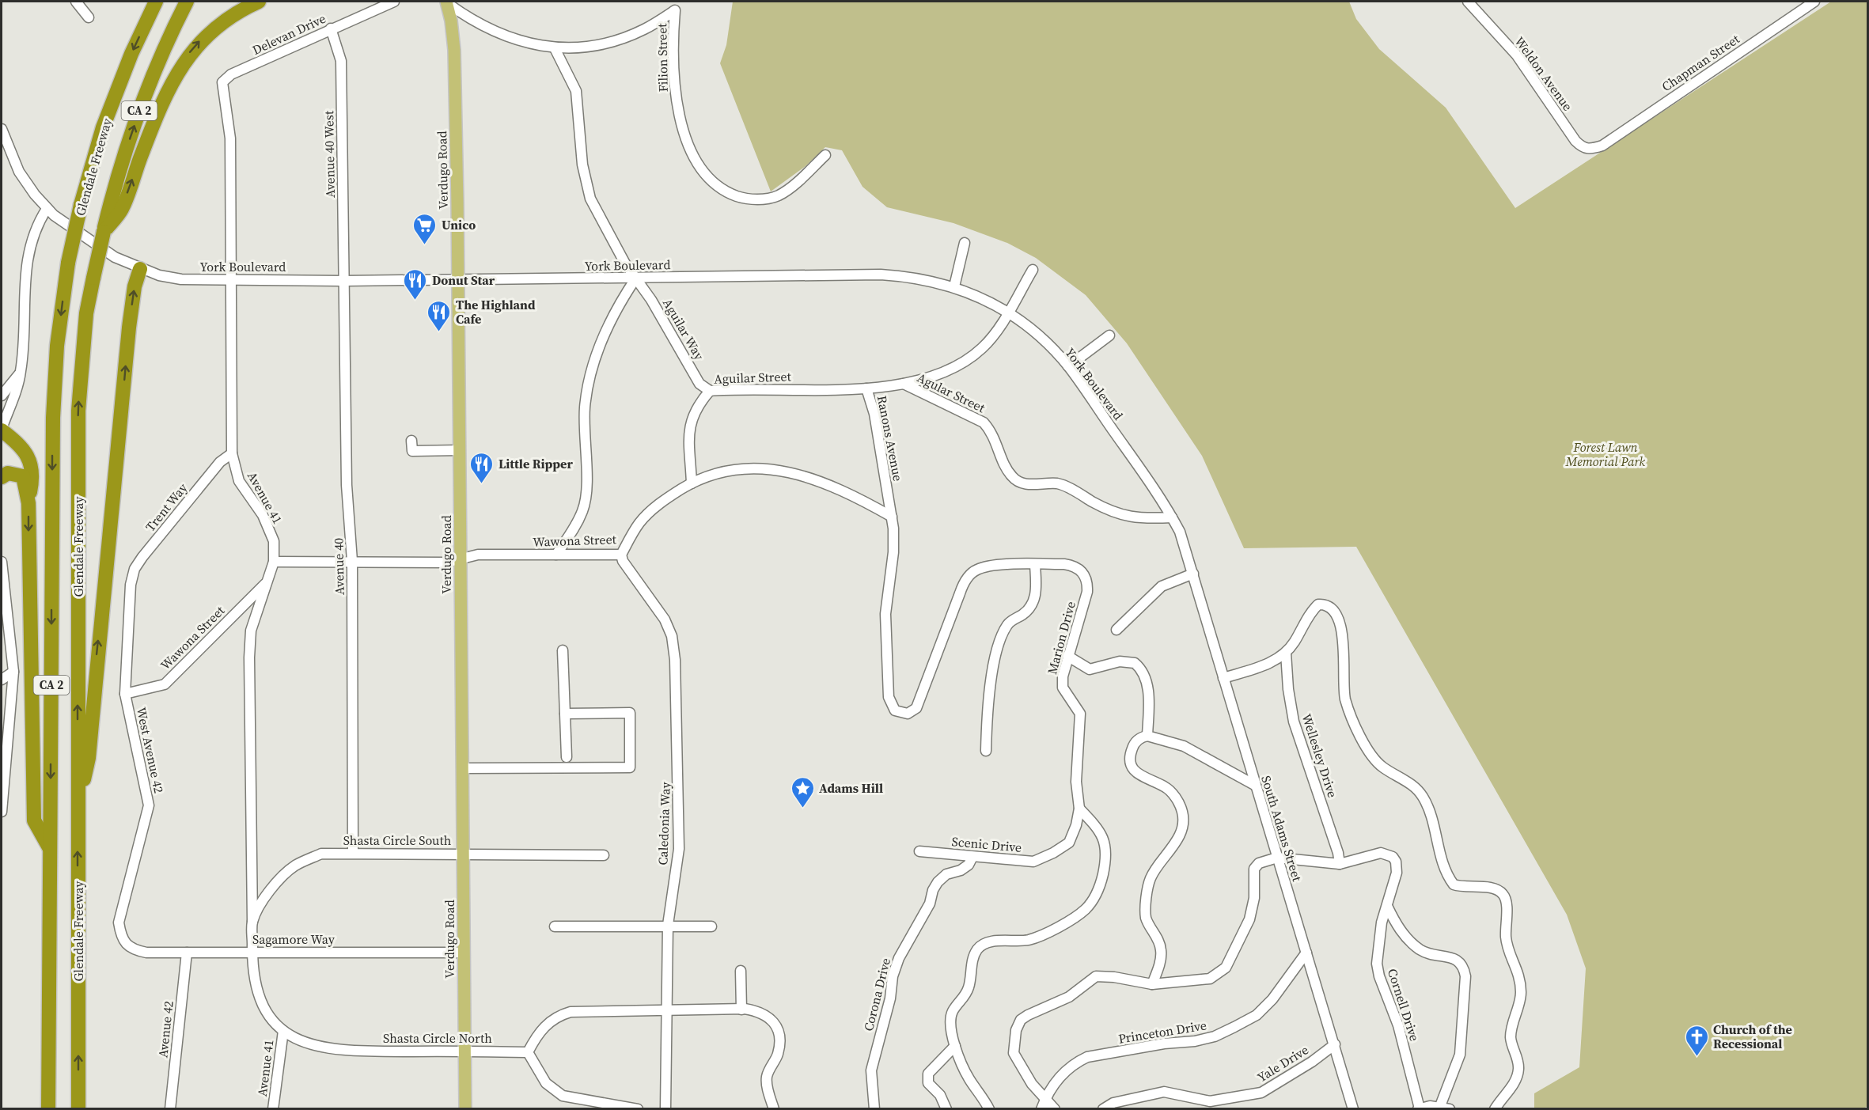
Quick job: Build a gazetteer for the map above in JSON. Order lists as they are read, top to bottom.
{
  "streets": {
    "highway": ["CA 2", "Glendale Freeway"],
    "main road": ["Verdugo Road"],
    "street": [
      "Delevan Drive",
      "Filion Street",
      "Chapman Street",
      "Weldon Avenue",
      "Avenue 40 West",
      "York Boulevard",
      "Aguilar Way",
      "Aguilar Street",
      "Agular Street",
      "Ranons Avenue",
      "Avenue 41",
      "Trent Way",
      "Wawona Street",
      "Avenue 40",
      "Marion Drive",
      "West Avenue 42",
      "Wellesley Drive",
      "Caledonia Way",
      "South Adams Street",
      "Shasta Circle South",
      "Scenic Drive",
      "Sagamore Way",
      "Corona Drive",
      "Cornell Drive",
      "Avenue 42",
      "Princeton Drive",
      "Shasta Circle North",
      "Yale Drive"
    ]
  },
  "crossings": [
    ["Delevan Drive", "Avenue 40 West"],
    ["Delevan Drive", "Avenue 41"],
    ["Filion Street", "Verdugo Road"],
    ["Filion Street", "Aguilar Way"],
    ["Chapman Street", "Weldon Avenue"],
    ["Avenue 40 West", "York Boulevard"],
    ["Avenue 40 West", "Avenue 40"],
    ["Verdugo Road", "York Boulevard"],
    ["Verdugo Road", "Wawona Street"],
    ["Verdugo Road", "Shasta Circle South"],
    ["Verdugo Road", "Sagamore Way"],
    ["Verdugo Road", "Shasta Circle North"],
    ["York Boulevard", "Aguilar Way"],
    ["York Boulevard", "Agular Street"],
    ["York Boulevard", "Ranons Avenue"],
    ["York Boulevard", "Avenue 41"],
    ["York Boulevard", "Avenue 40"],
    ["York Boulevard", "South Adams Street"],
    ["Aguilar Way", "Aguilar Street"],
    ["Aguilar Street", "Ranons Avenue"],
    ["Aguilar Street", "Wawona Street"],
    ["Agular Street", "Ranons Avenue"],
    ["Ranons Avenue", "Wawona Street"],
    ["Ranons Avenue", "Marion Drive"],
    ["Avenue 41", "Trent Way"],
    ["Avenue 41", "Wawona Street"],
    ["Avenue 41", "Shasta Circle South"],
    ["Avenue 41", "Shasta Circle North"],
    ["Trent Way", "West Avenue 42"],
    ["Wawona Street", "Avenue 40"],
    ["Wawona Street", "West Avenue 42"],
    ["Wawona Street", "Caledonia Way"],
    ["Avenue 40", "Shasta Circle South"],
    ["Marion Drive", "Scenic Drive"],
    ["West Avenue 42", "Sagamore Way"],
    ["Wellesley Drive", "Cornell Drive"],
    ["South Adams Street", "Princeton Drive"],
    ["South Adams Street", "Yale Drive"],
    ["Shasta Circle South", "Sagamore Way"],
    ["Shasta Circle South", "Shasta Circle North"],
    ["Scenic Drive", "Corona Drive"],
    ["Sagamore Way", "Avenue 42"],
    ["Sagamore Way", "Shasta Circle North"]
  ],
  "parks": ["Forest Lawn Memorial Park"],
  "places": {
    "supermarket": ["Unico"],
    "restaurant": ["Donut Star", "The Highland Cafe", "Little Ripper"],
    "place": ["Adams Hill"],
    "church": ["Church of the Recessional"]
  }
}
